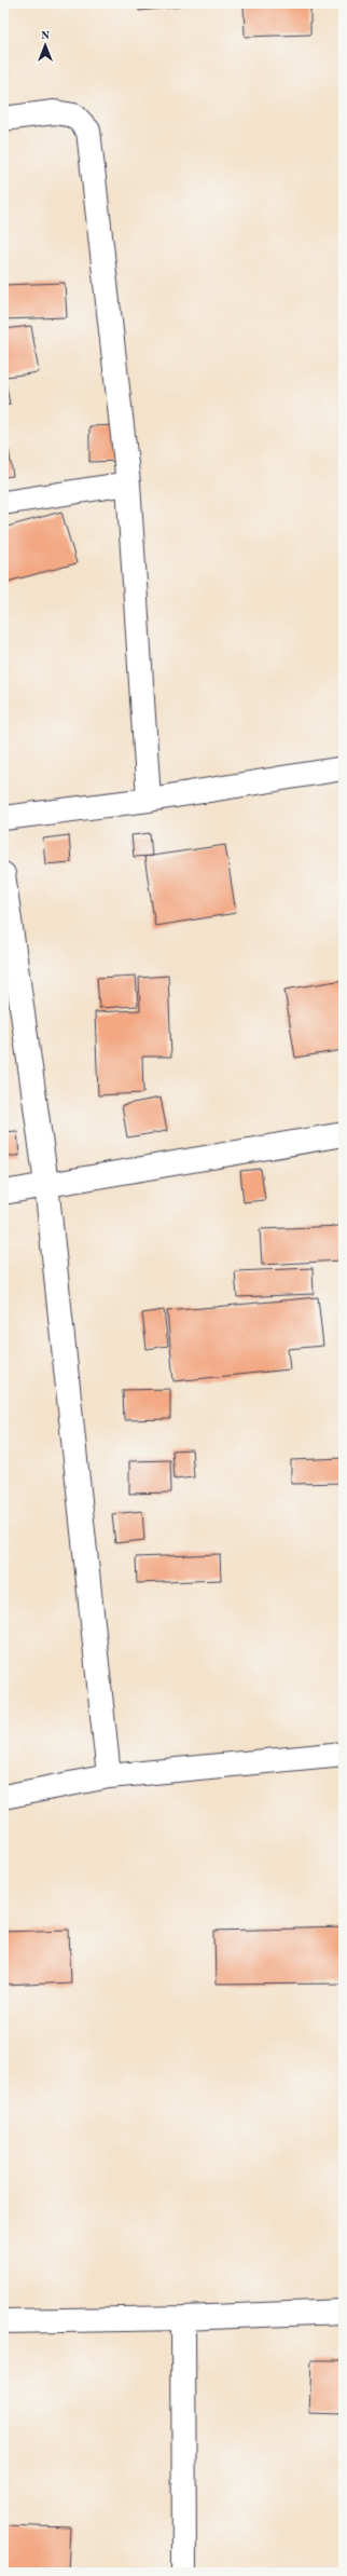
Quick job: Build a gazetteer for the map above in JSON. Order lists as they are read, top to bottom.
{
  "north": "top"
}
